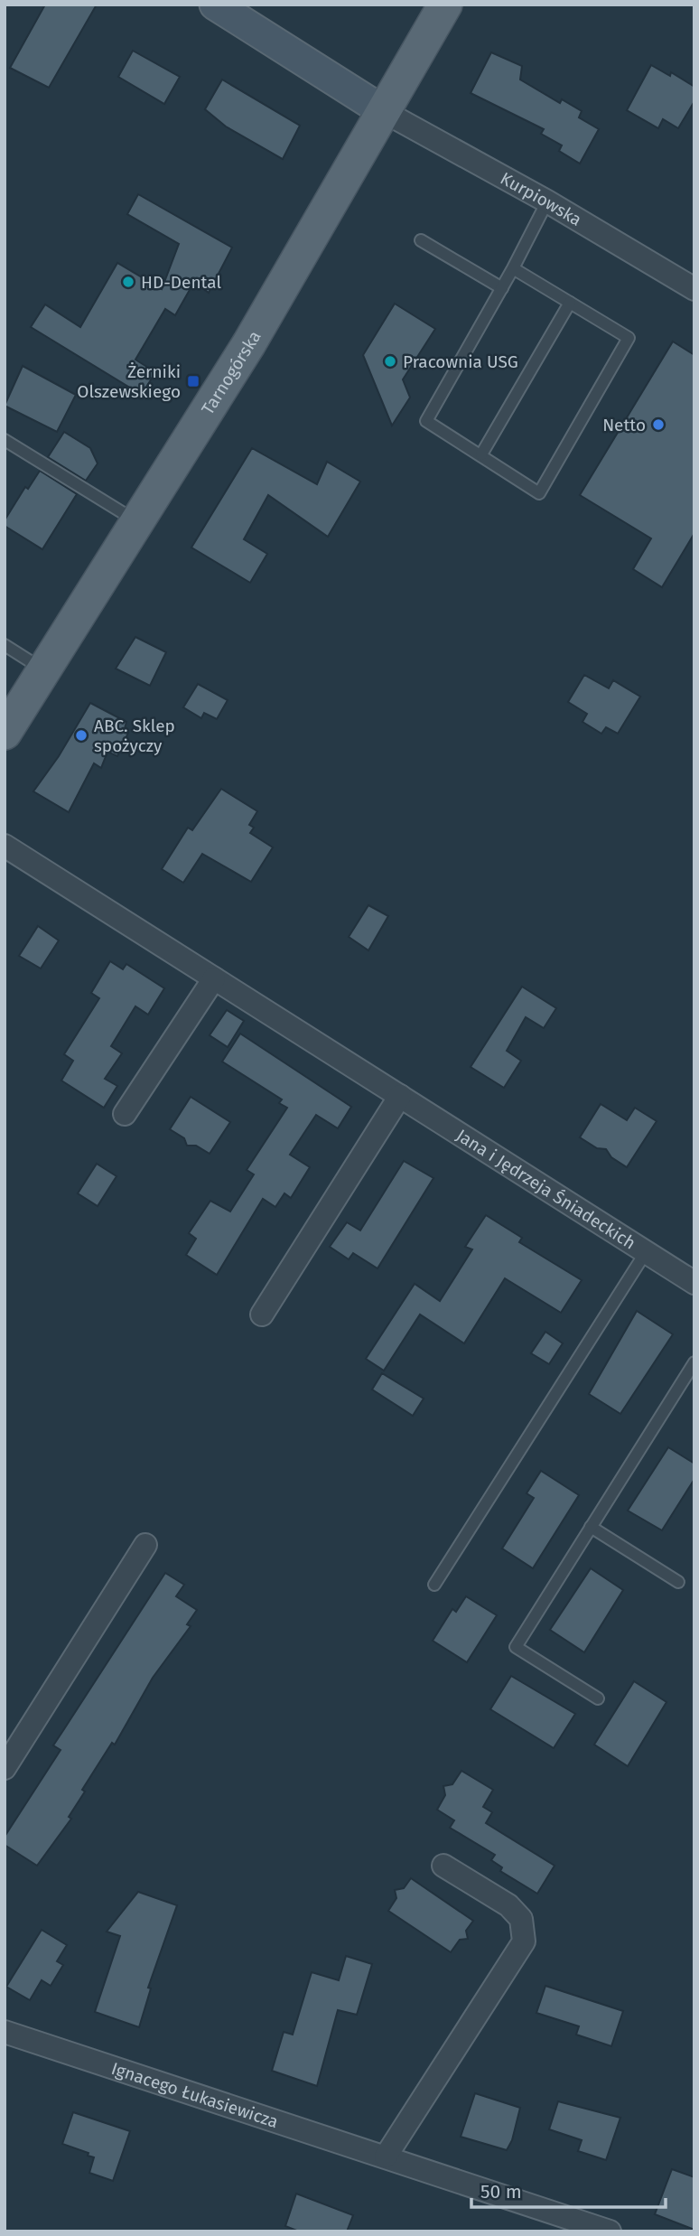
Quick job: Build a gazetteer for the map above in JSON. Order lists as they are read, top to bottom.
{
  "streets": {
    "main road": ["Tarnogórska"],
    "street": ["Kurpiowska", "Jana i Jędrzeja Śniadeckich", "Ignacego Łukasiewicza"]
  },
  "crossings": [
    ["Kurpiowska", "Tarnogórska"]
  ],
  "places": {
    "other": [
      "HD-Dental",
      "Pracownia USG",
      "Netto",
      "ABC. Sklep spożyczy"
    ],
    "transit": ["Żerniki Olszewskiego"]
  },
  "scale_bar": "50 m"
}
